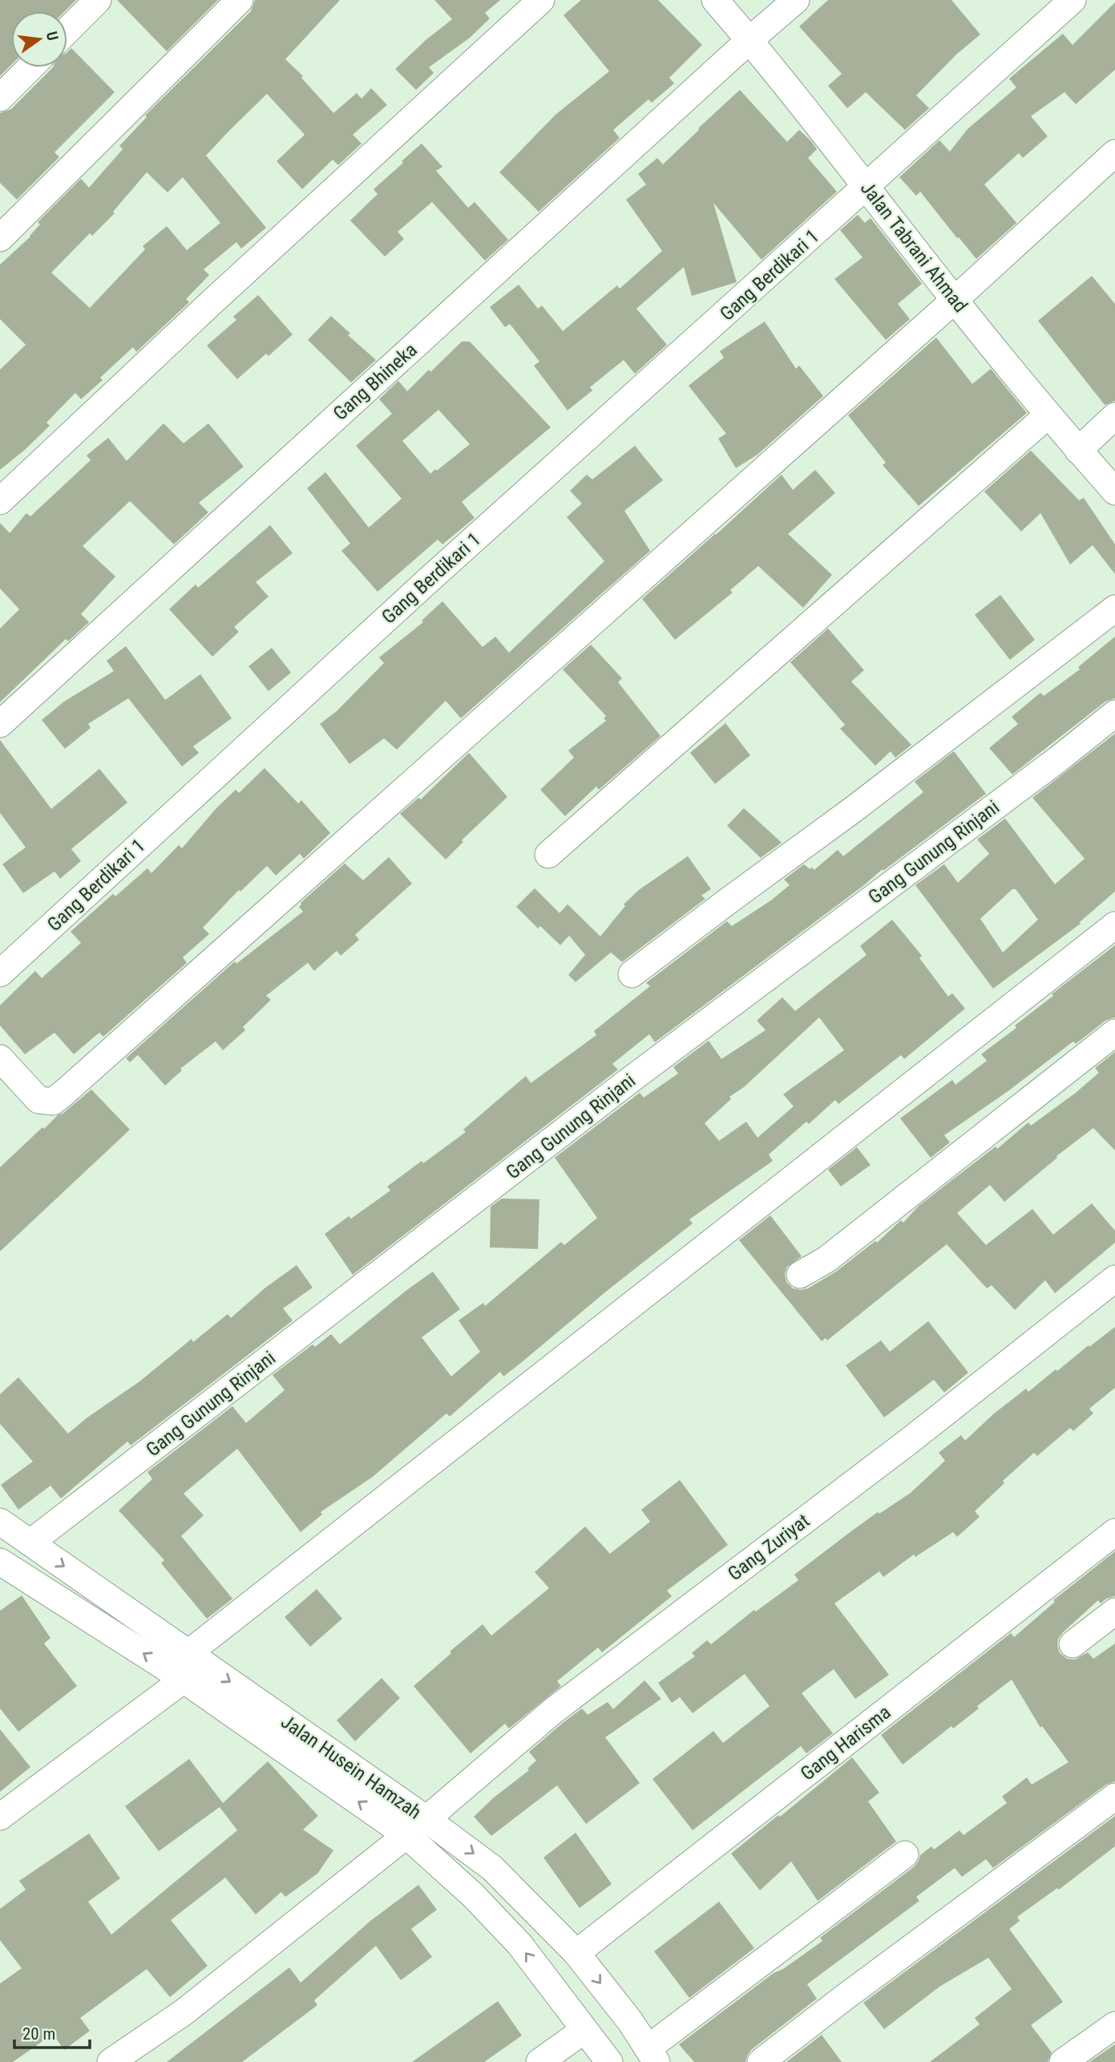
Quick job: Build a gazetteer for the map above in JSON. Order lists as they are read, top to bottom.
{
  "streets": {
    "street": [
      "Jalan Tabrani Ahmad",
      "Gang Berdikari 1",
      "Gang Bhineka",
      "Gang Gunung Rinjani",
      "Gang Zuriyat",
      "Gang Harisma",
      "Jalan Husein Hamzah"
    ]
  },
  "crossings": [
    ["Jalan Tabrani Ahmad", "Gang Berdikari 1"],
    ["Jalan Tabrani Ahmad", "Gang Bhineka"],
    ["Gang Gunung Rinjani", "Jalan Husein Hamzah"],
    ["Gang Zuriyat", "Jalan Husein Hamzah"],
    ["Gang Harisma", "Jalan Husein Hamzah"]
  ],
  "scale_bar": "20 m",
  "north": "right"
}
